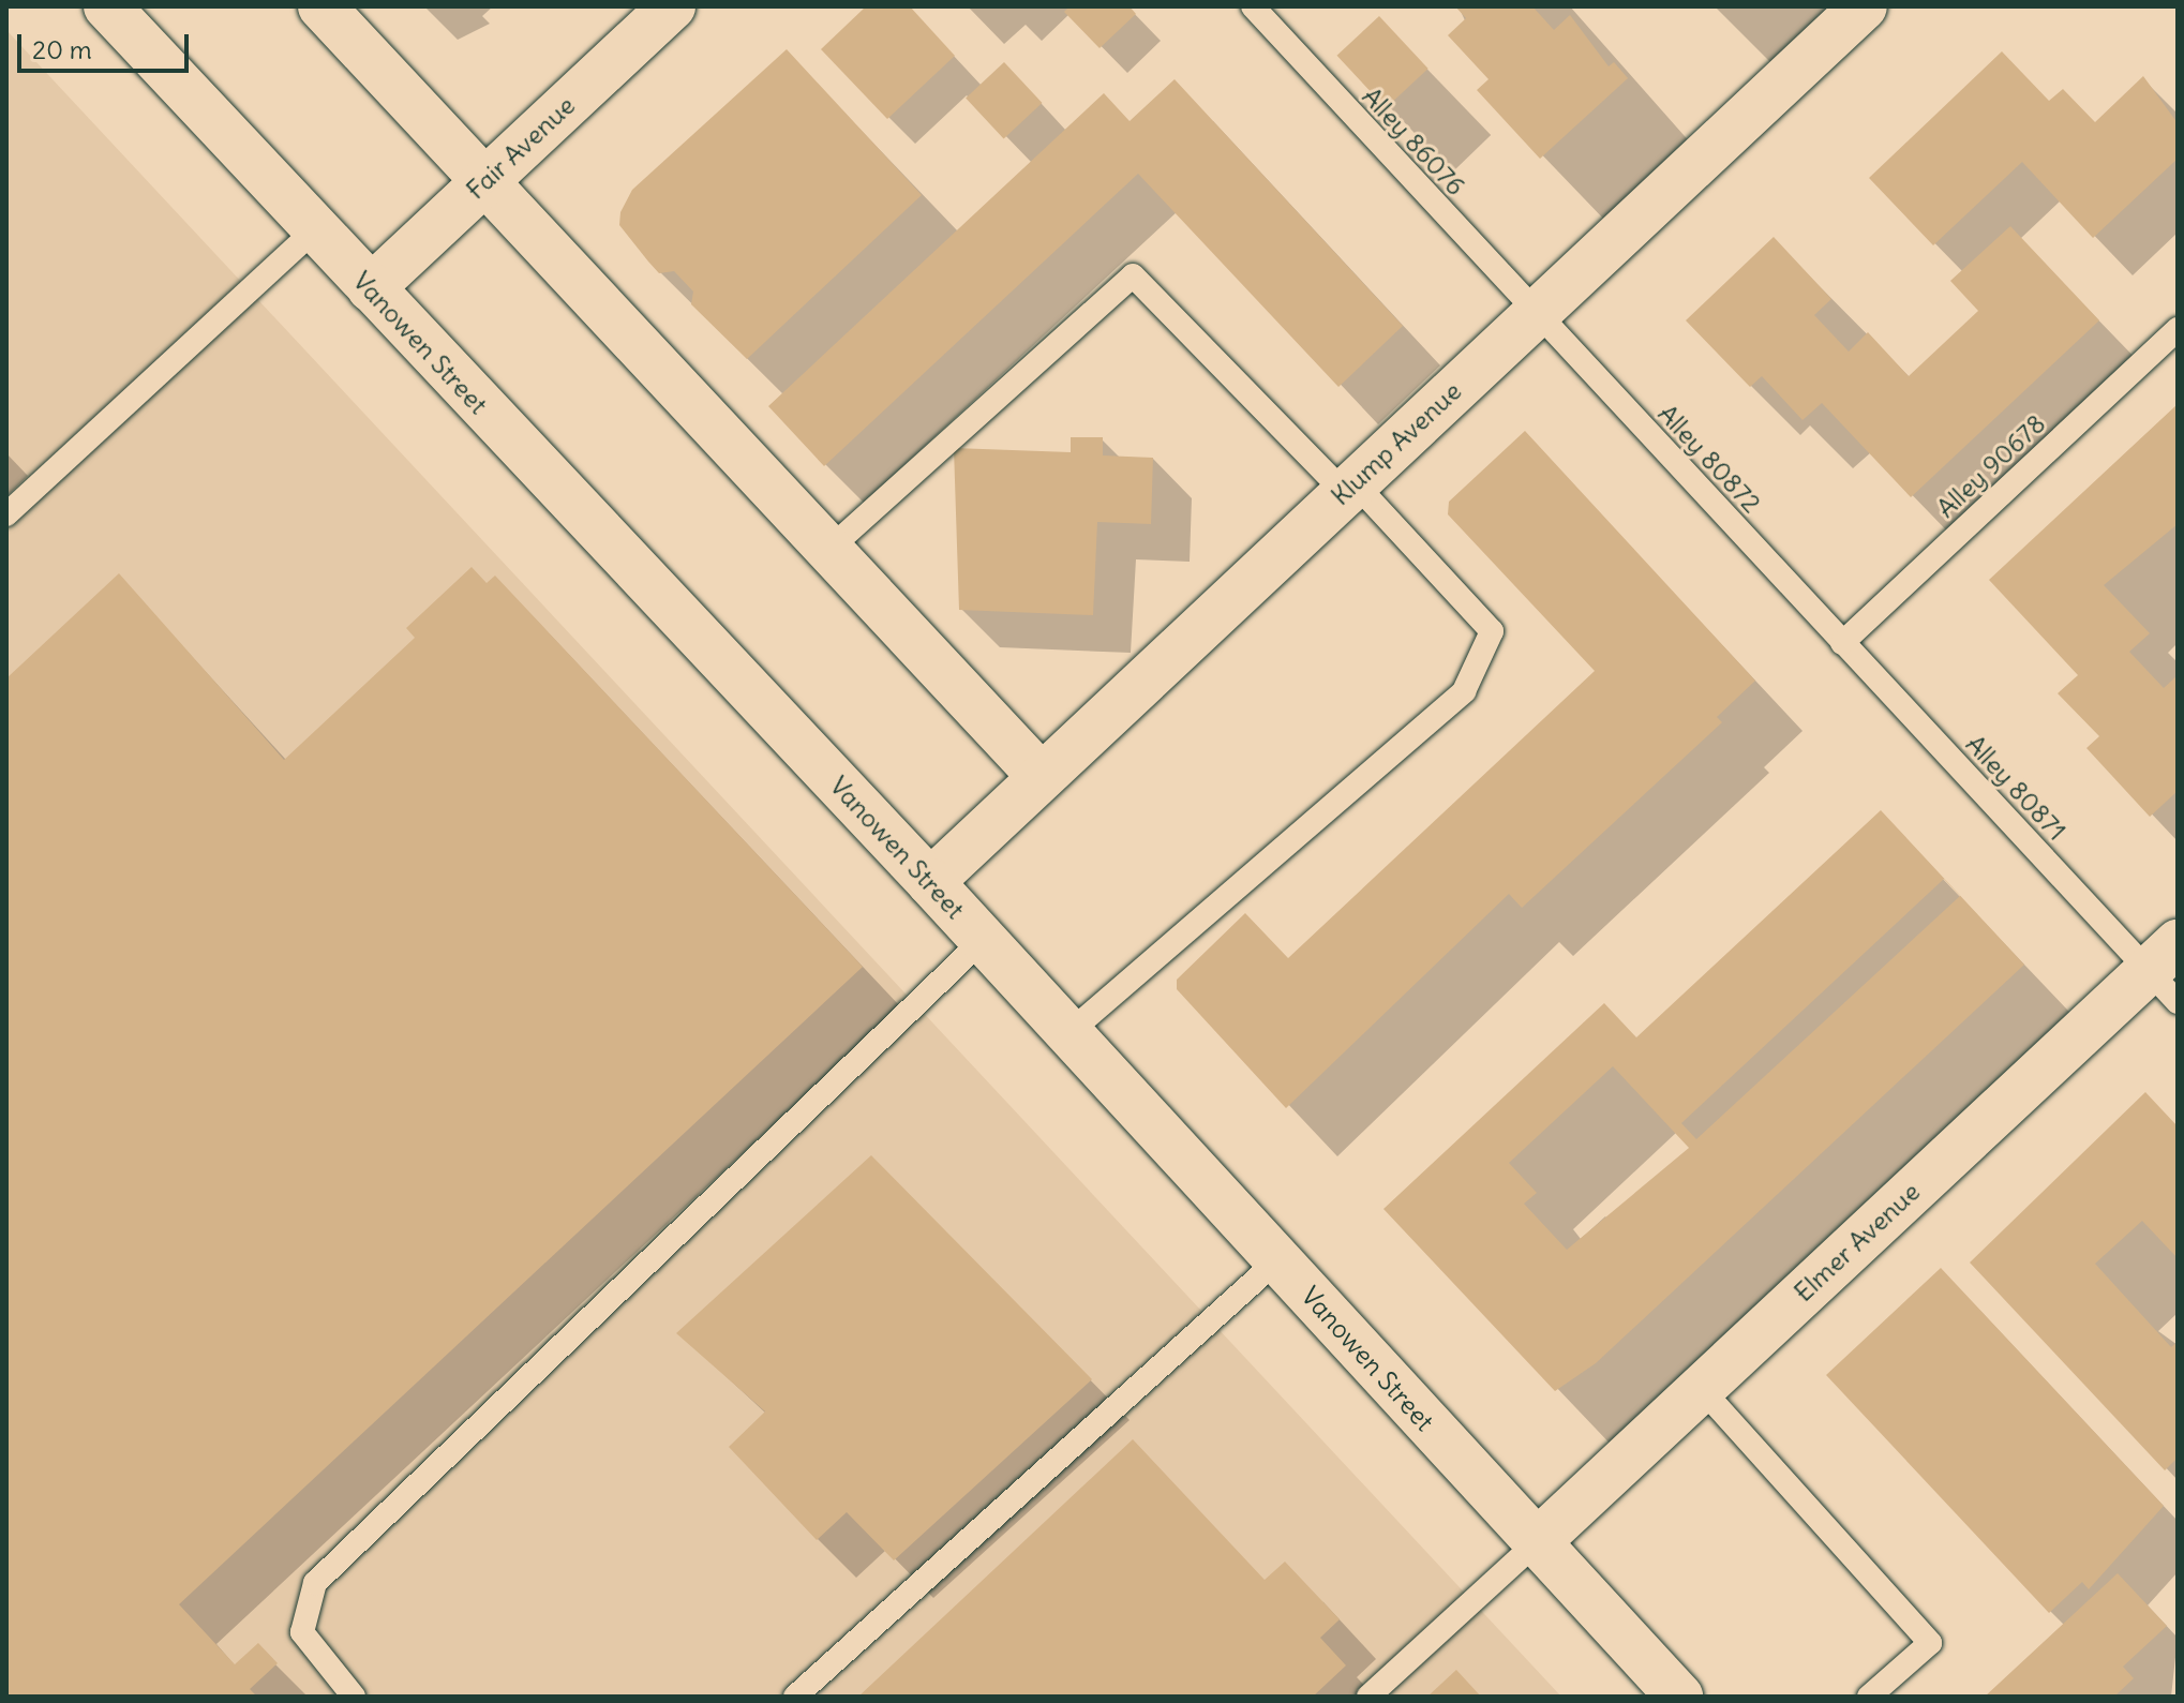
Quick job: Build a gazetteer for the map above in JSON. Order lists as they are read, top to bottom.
{
  "streets": {
    "street": [
      "Fair Avenue",
      "Vanowen Street",
      "Klump Avenue",
      "Elmer Avenue"
    ],
    "lane": [
      "Alley 86076",
      "Alley 80872",
      "Alley 90678",
      "Alley 80871"
    ]
  },
  "crossings": [
    ["Alley 86076", "Klump Avenue"],
    ["Alley 86076", "Alley 80872"],
    ["Fair Avenue", "Vanowen Street"],
    ["Vanowen Street", "Klump Avenue"],
    ["Vanowen Street", "Elmer Avenue"],
    ["Klump Avenue", "Alley 80872"],
    ["Alley 80872", "Alley 90678"],
    ["Alley 80872", "Alley 80871"],
    ["Alley 90678", "Alley 80871"],
    ["Alley 80871", "Elmer Avenue"]
  ],
  "scale_bar": "20 m"
}
